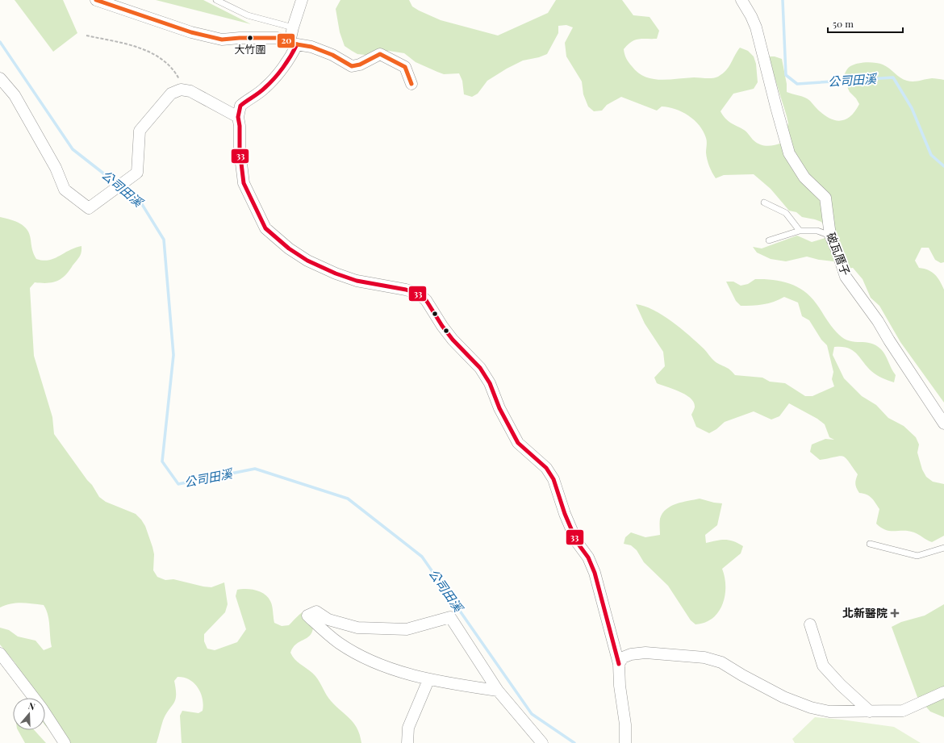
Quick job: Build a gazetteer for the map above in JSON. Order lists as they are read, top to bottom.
{
  "streets": {
    "street": ["破瓦厝子"]
  },
  "water": ["公司田溪"],
  "places": {
    "other": ["大竹圍"],
    "health": ["北新醫院"]
  },
  "lines": ["transit line 20", "transit line 33"],
  "scale_bar": "50 m",
  "north": "top"
}
